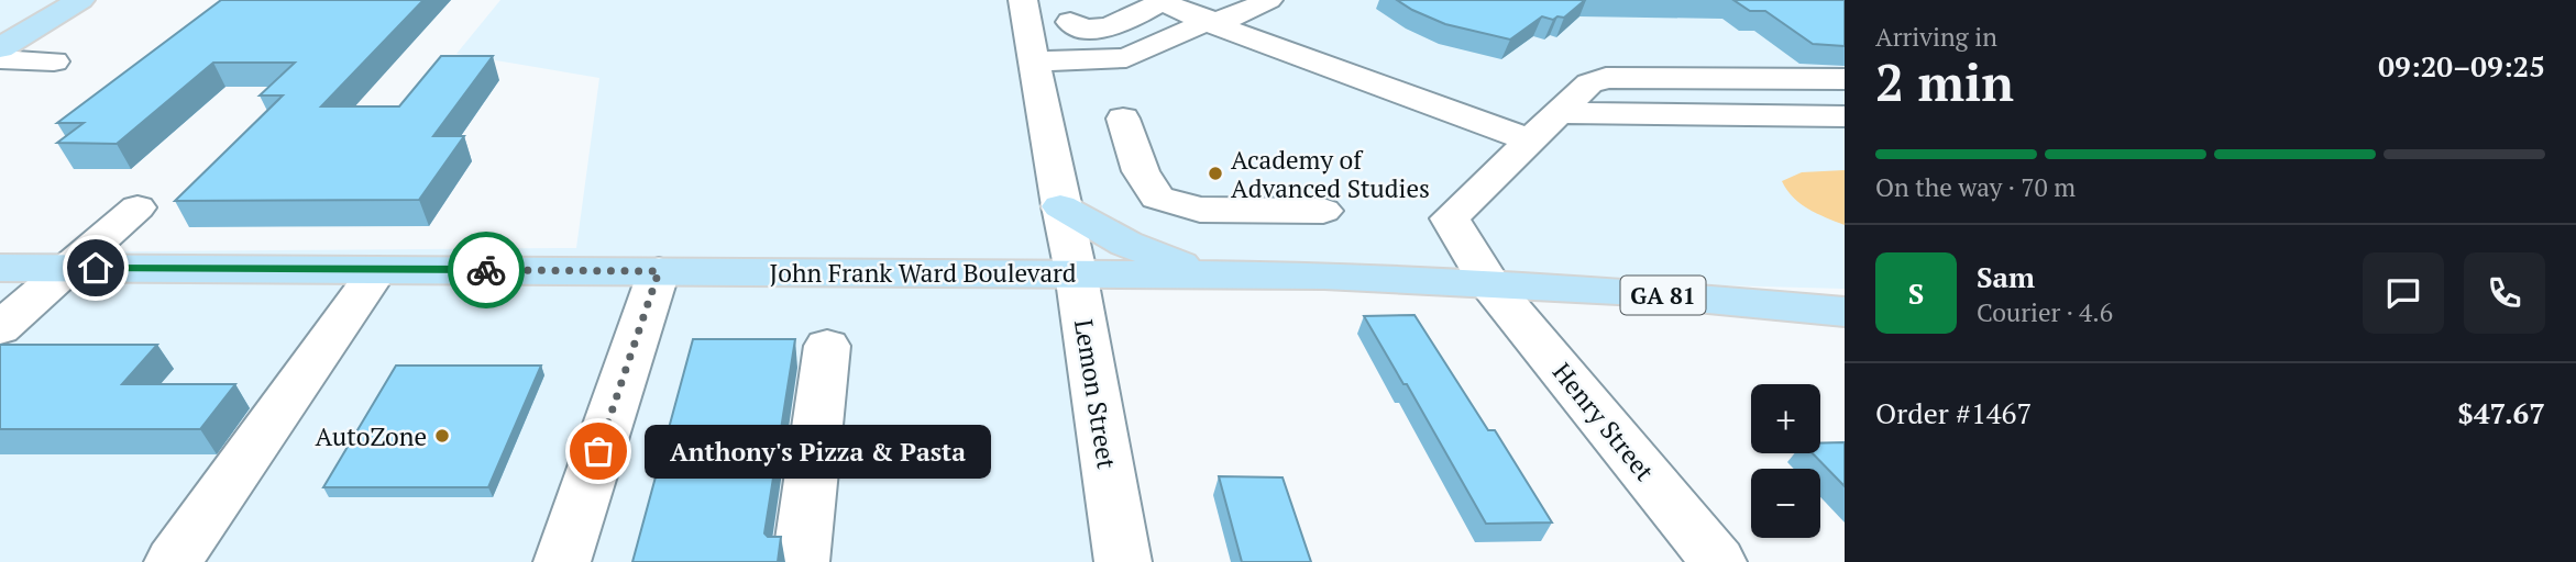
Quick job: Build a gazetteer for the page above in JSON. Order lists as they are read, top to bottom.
{
  "streets": {
    "main road": ["John Frank Ward Boulevard", "GA 81"],
    "street": ["Lemon Street", "Henry Street"]
  },
  "crossings": [
    ["John Frank Ward Boulevard", "Lemon Street"],
    ["John Frank Ward Boulevard", "Henry Street"]
  ],
  "places": ["Academy of Advanced Studies", "AutoZone", "Anthony's Pizza & Pasta"],
  "page": {
    "heading": ["2 min", "Arriving in", "09:20–09:25"],
    "panel": [
      "Sam",
      "Courier · 4.6",
      "Order #1467",
      "$47.67"
    ],
    "bar": "On the way · 70 m",
    "round": "S",
    "map_buttons": ["+", "−"],
    "bubble": "Anthony's Pizza & Pasta"
  }
}
